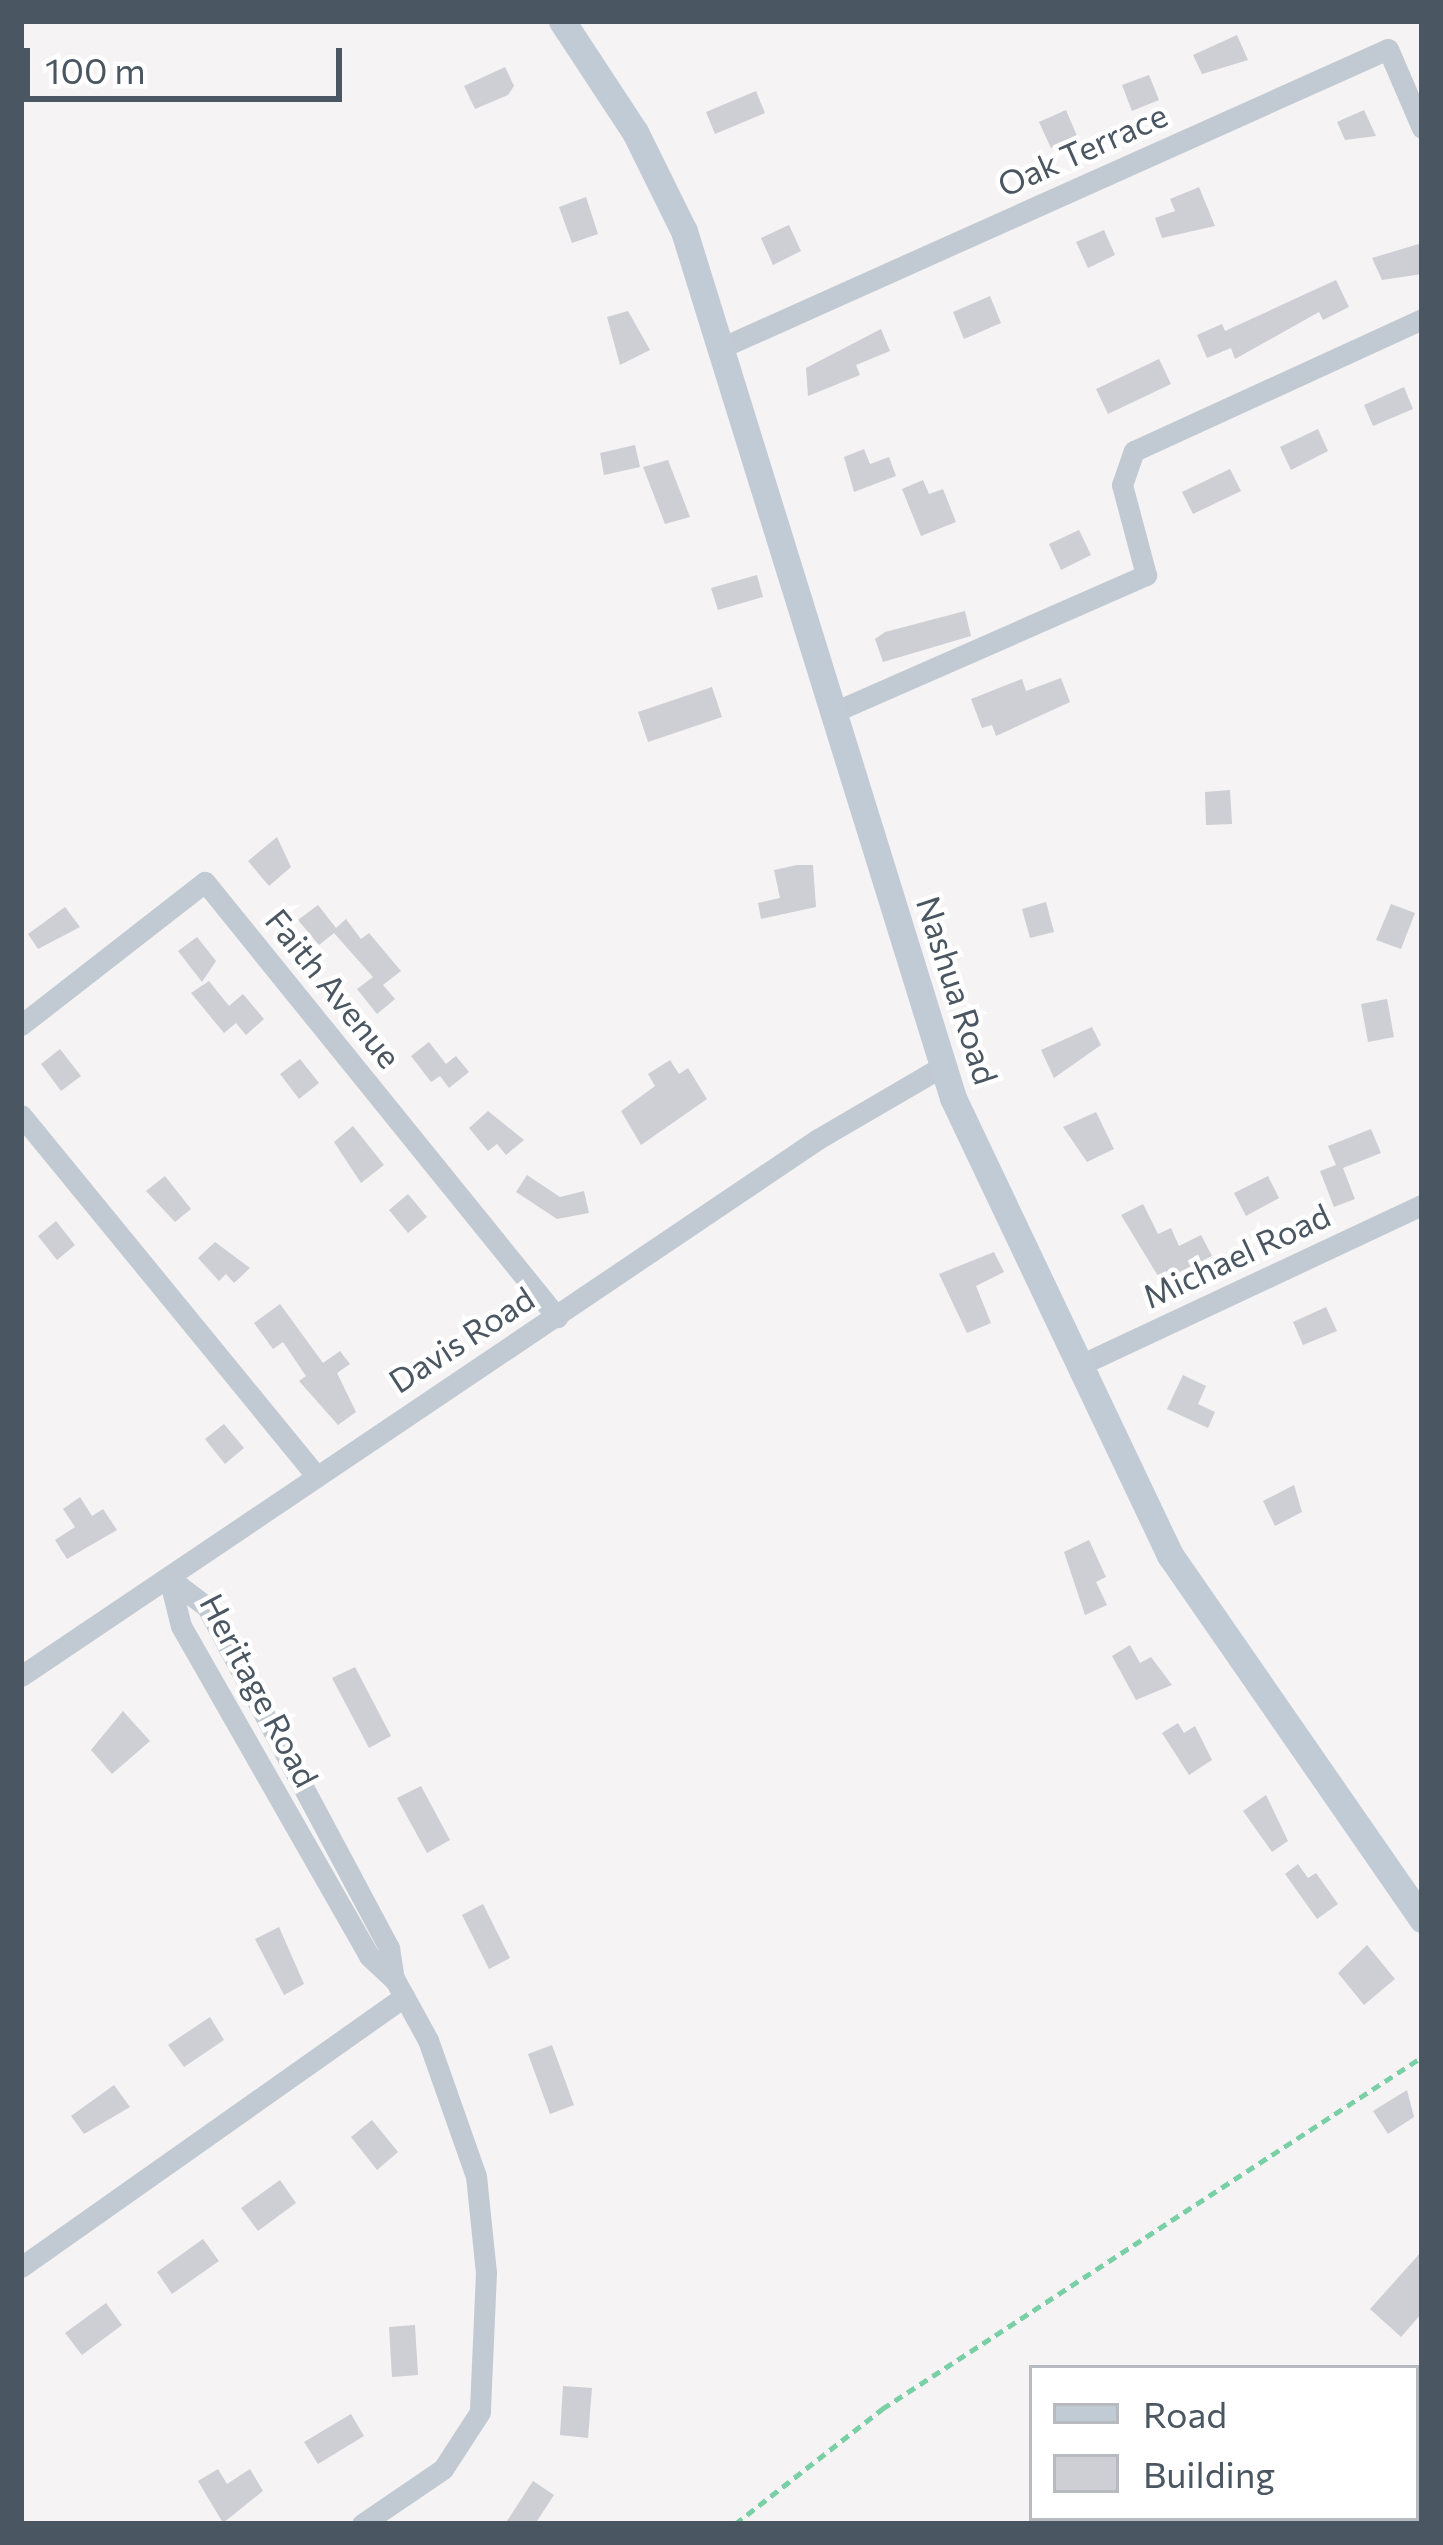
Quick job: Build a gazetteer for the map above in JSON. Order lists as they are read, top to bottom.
{
  "streets": {
    "main road": ["Nashua Road"],
    "street": [
      "Oak Terrace",
      "Faith Avenue",
      "Michael Road",
      "Davis Road",
      "Heritage Road"
    ]
  },
  "crossings": [
    ["Oak Terrace", "Nashua Road"],
    ["Faith Avenue", "Davis Road"],
    ["Nashua Road", "Michael Road"],
    ["Nashua Road", "Davis Road"],
    ["Davis Road", "Heritage Road"]
  ],
  "legend": ["Road", "Building"],
  "scale_bar": "100 m"
}
